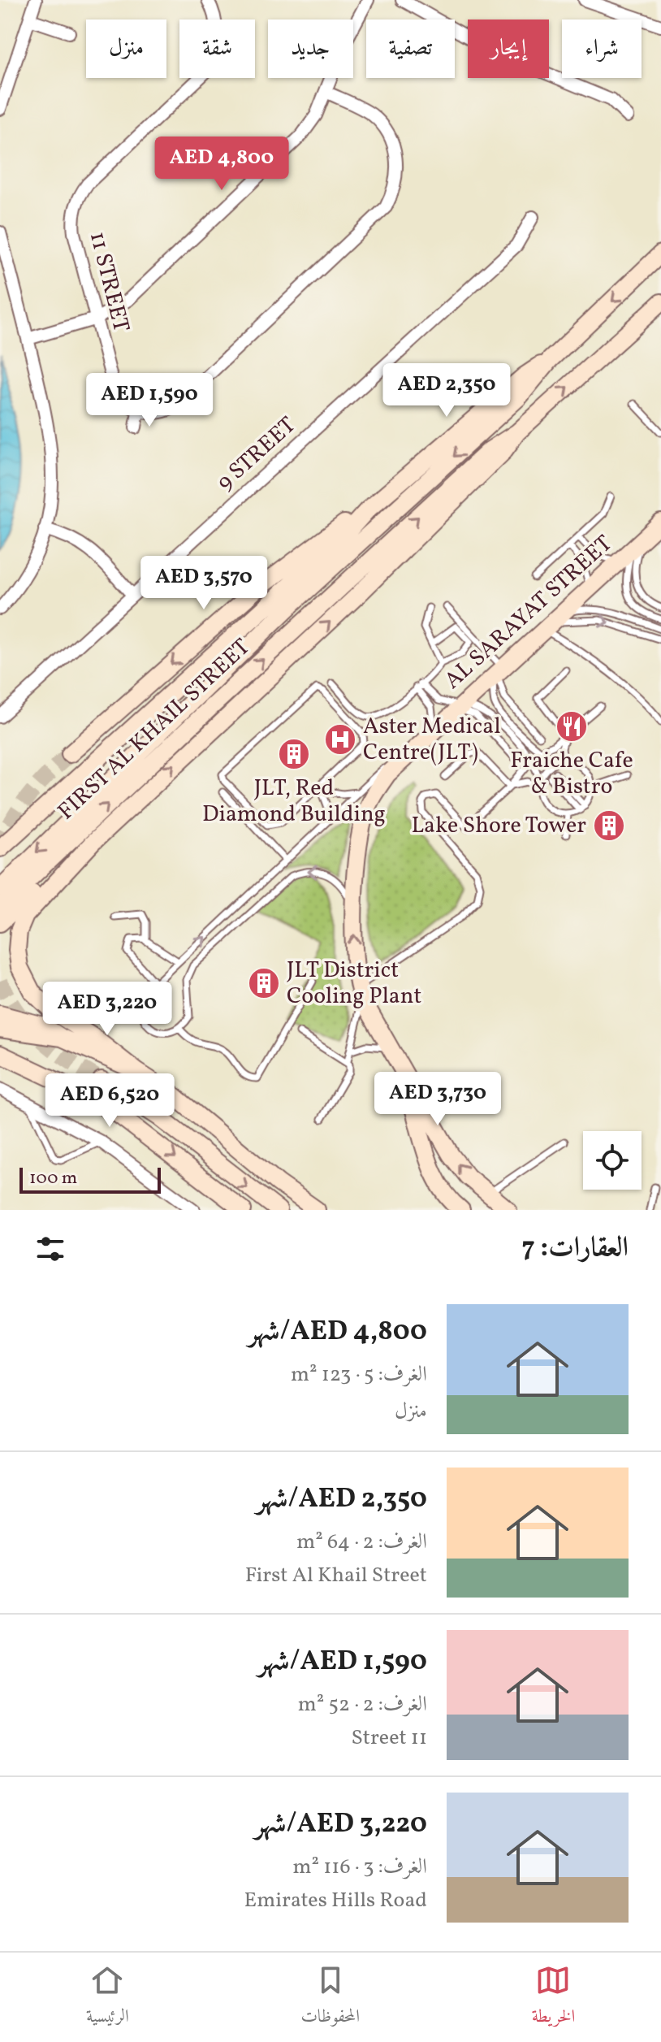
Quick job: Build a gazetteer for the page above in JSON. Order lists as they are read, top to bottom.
{
  "streets": {
    "main road": ["AL SARAYAT STREET", "FIRST AL KHAIL STREET"],
    "street": ["11 STREET", "9 STREET"]
  },
  "places": {
    "restaurant": ["Fraiche Cafe & Bistro"],
    "hospital": ["Aster Medical Centre(JLT)"],
    "building": ["JLT, Red Diamond Building", "Lake Shore Tower", "JLT District Cooling Plant"]
  },
  "scale_bar": "100 m",
  "page": {
    "chip": [
      "شراء",
      "إيجار",
      "تصفية",
      "جديد",
      "شقة",
      "منزل"
    ],
    "price": [
      "AED 4,800",
      "AED 2,350",
      "AED 1,590",
      "AED 3,570",
      "AED 3,220",
      "AED 3,730",
      "AED 6,520"
    ],
    "scale": "100 m",
    "heading": "العقارات: 7",
    "list": [
      {
        "name": "AED 4,800/شهر",
        "note": "الغرف: 5 · 123 m² · منزل"
      },
      {
        "name": "AED 2,350/شهر",
        "note": "الغرف: 2 · 64 m² · First Al Khail Street"
      },
      {
        "name": "AED 1,590/شهر",
        "note": "الغرف: 2 · 52 m² · 11 Street"
      },
      {
        "name": "AED 3,220/شهر",
        "note": "الغرف: 3 · 116 m² · Emirates Hills Road"
      }
    ],
    "tabs": ["الخريطة", "المحفوظات", "الرئيسية"]
  }
}
